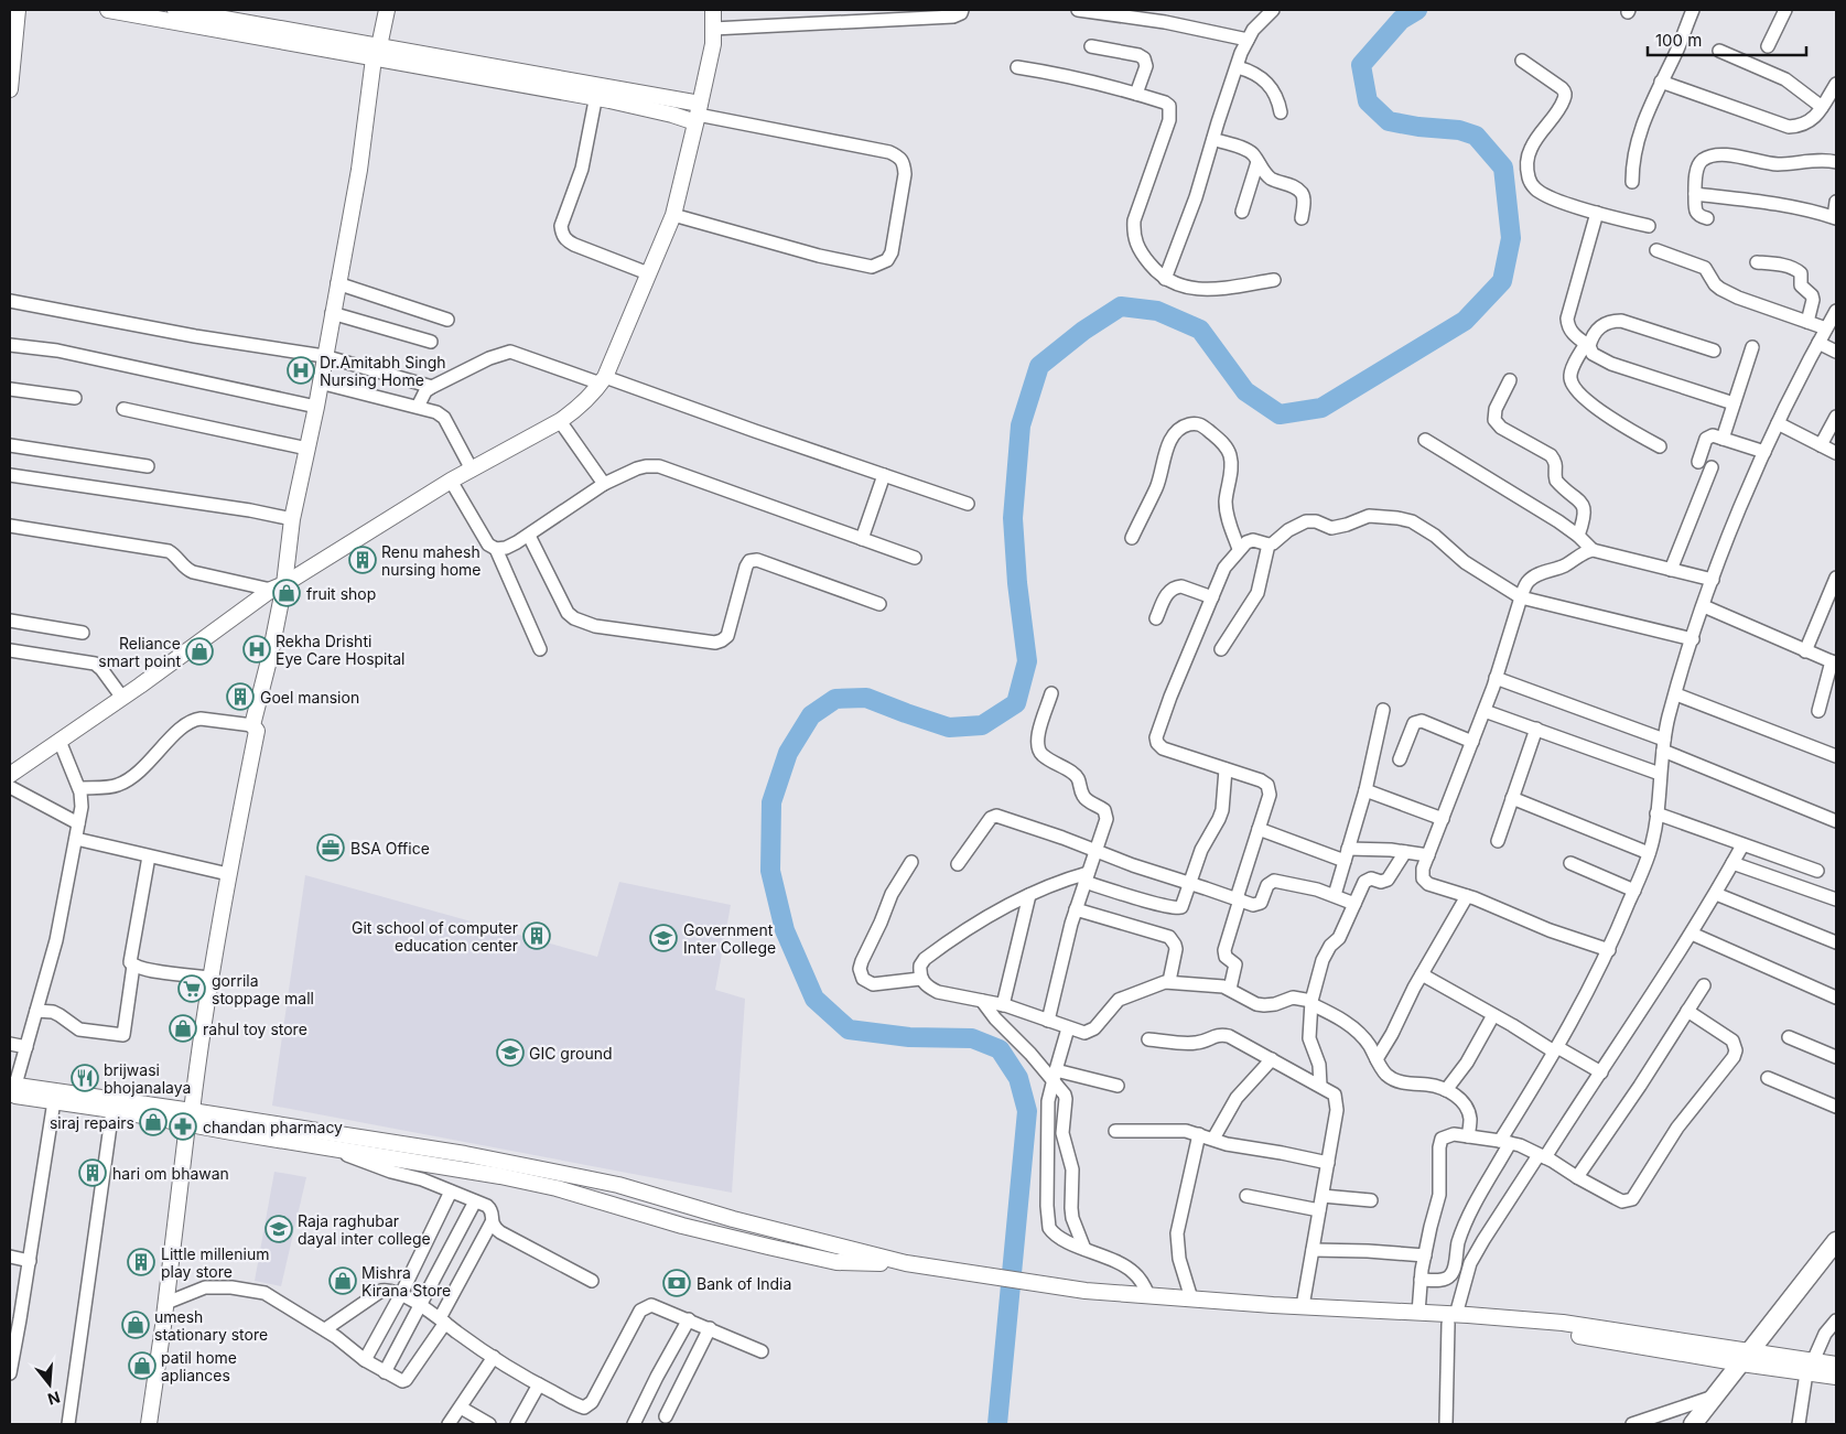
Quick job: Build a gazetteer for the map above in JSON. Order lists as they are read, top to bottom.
{
  "places": {
    "hospital": ["Dr.Amitabh Singh Nursing Home", "Rekha Drishti Eye Care Hospital"],
    "building": [
      "Renu mahesh nursing home",
      "Goel mansion",
      "Git school of computer education center",
      "hari om bhawan",
      "Little millenium play store"
    ],
    "shop": [
      "fruit shop",
      "Reliance smart point",
      "rahul toy store",
      "siraj repairs",
      "Mishra Kirana Store",
      "umesh stationary store",
      "patil home apliances"
    ],
    "office": ["BSA Office"],
    "school or university": ["Government Inter College", "GIC ground", "Raja raghubar dayal inter college"],
    "supermarket": ["gorrila stoppage mall"],
    "restaurant": ["brijwasi bhojanalaya"],
    "pharmacy": ["chandan pharmacy"],
    "bank": ["Bank of India"]
  },
  "scale_bar": "100 m",
  "north": "bottom"
}
